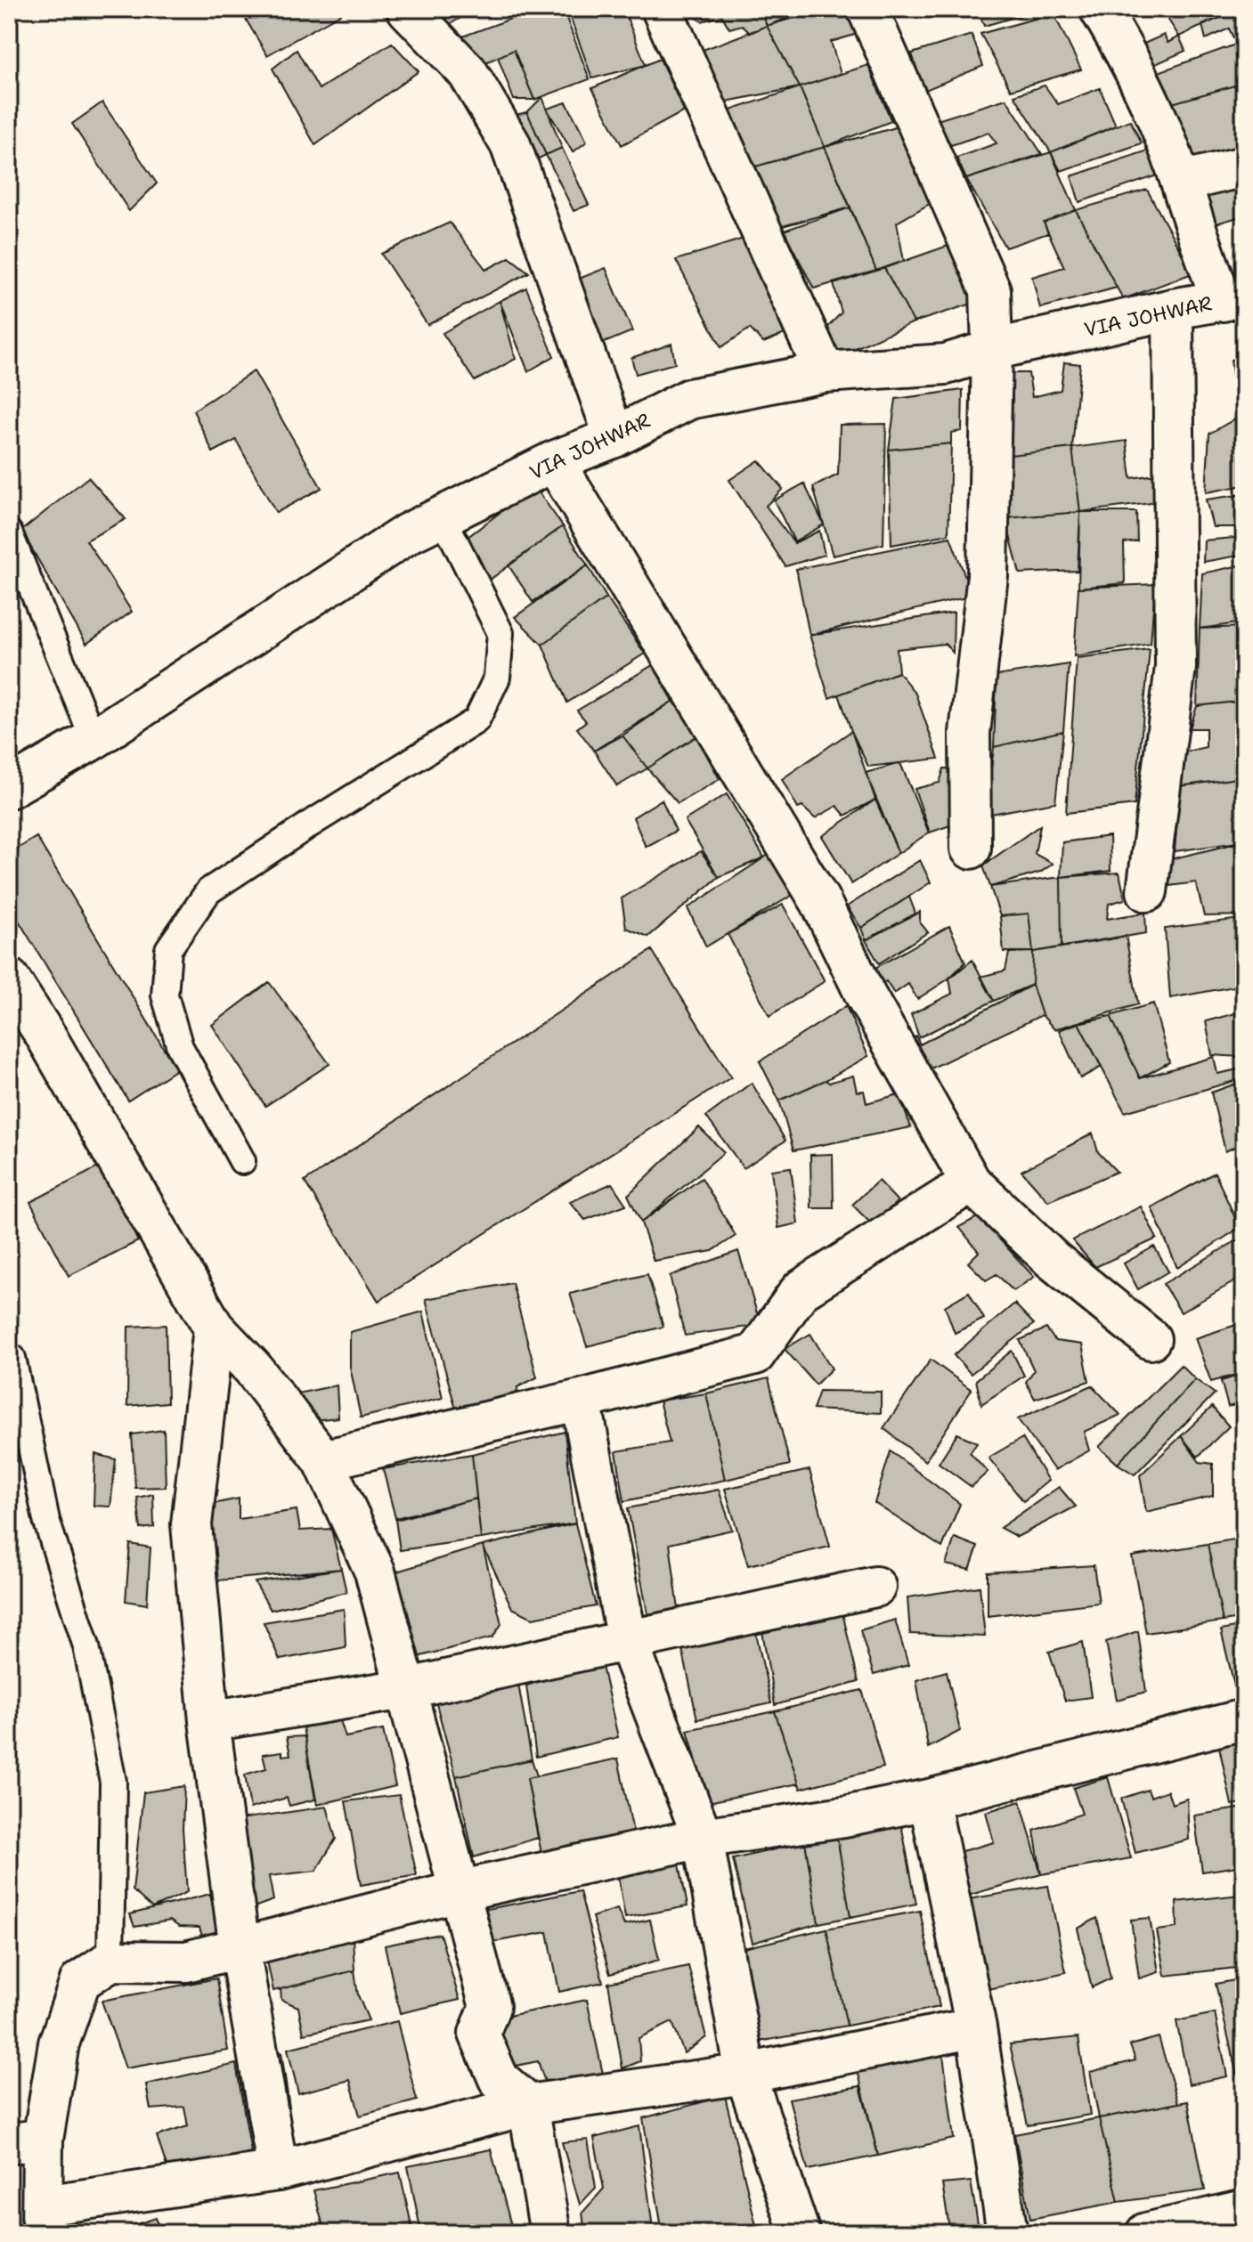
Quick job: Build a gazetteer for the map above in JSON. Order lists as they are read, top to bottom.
{
  "streets": {
    "street": ["VIA JOHWAR"]
  }
}
